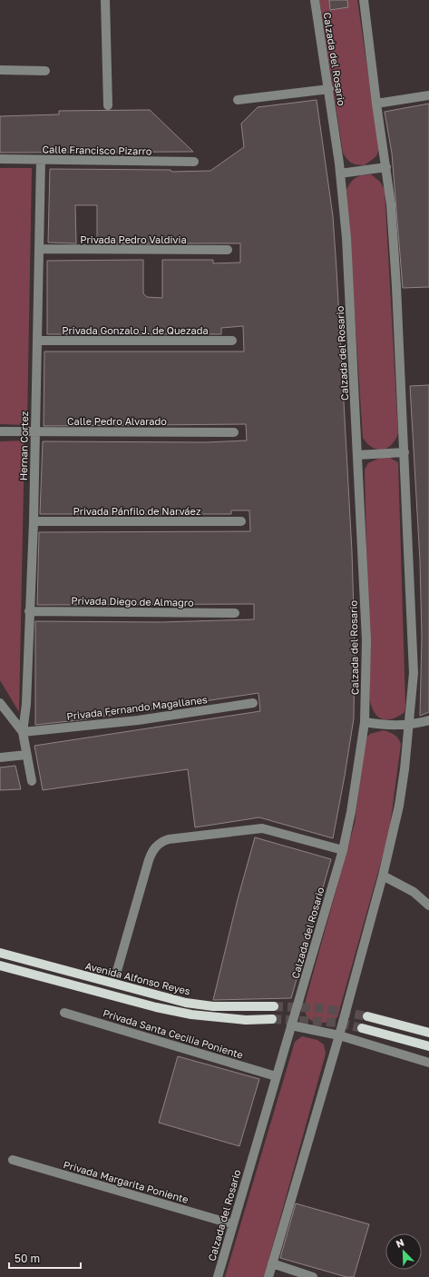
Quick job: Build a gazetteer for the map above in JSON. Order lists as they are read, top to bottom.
{
  "streets": {
    "main road": ["Avenida Alfonso Reyes"],
    "street": [
      "Calzada del Rosario",
      "Calle Francisco Pizarro",
      "Privada Pedro Valdivia",
      "Privada Gonzalo J. de Quezada",
      "Calle Pedro Alvarado",
      "Hernan Cortez",
      "Privada Pánfilo de Narváez",
      "Privada Diego de Almagro",
      "Privada Fernando Magallanes",
      "Privada Santa Cecilia Poniente",
      "Privada Margarita Poniente"
    ]
  },
  "crossings": [
    ["Calzada del Rosario", "Privada Santa Cecilia Poniente"],
    ["Calzada del Rosario", "Privada Margarita Poniente"],
    ["Calle Francisco Pizarro", "Hernan Cortez"],
    ["Privada Pedro Valdivia", "Hernan Cortez"],
    ["Privada Gonzalo J. de Quezada", "Hernan Cortez"],
    ["Calle Pedro Alvarado", "Hernan Cortez"],
    ["Hernan Cortez", "Privada Pánfilo de Narváez"],
    ["Hernan Cortez", "Privada Diego de Almagro"],
    ["Hernan Cortez", "Privada Fernando Magallanes"]
  ],
  "scale_bar": "50 m",
  "north": "top left"
}
